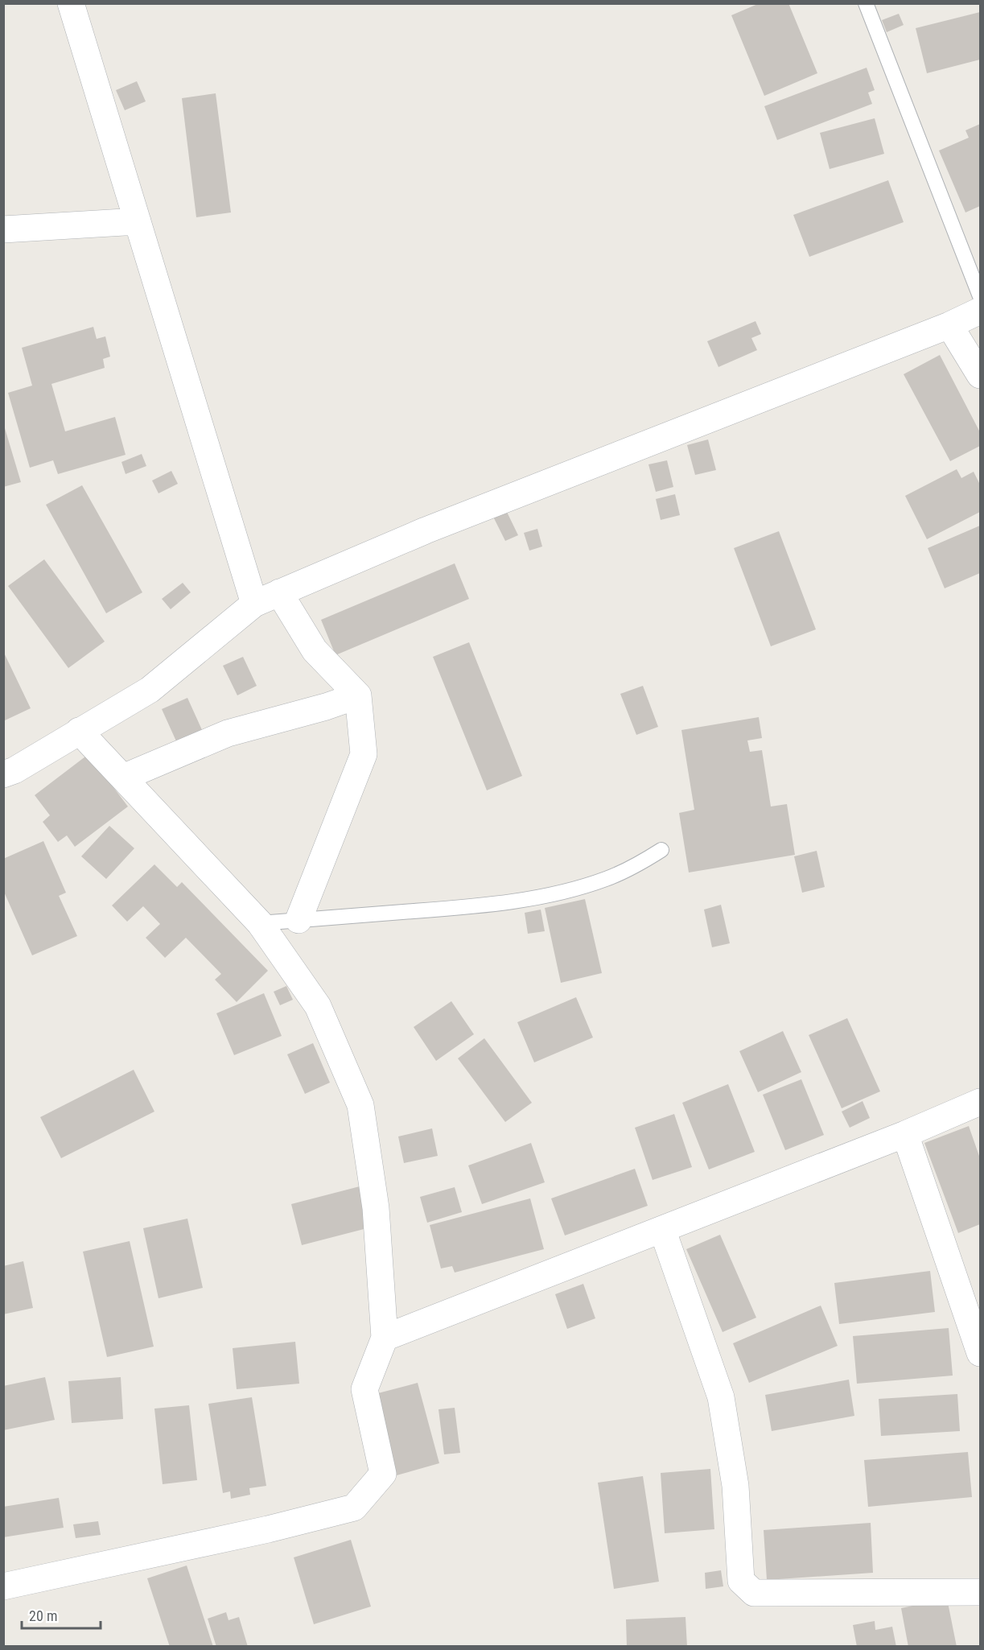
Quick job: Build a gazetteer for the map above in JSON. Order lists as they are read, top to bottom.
{
  "scale_bar": "20 m"
}
